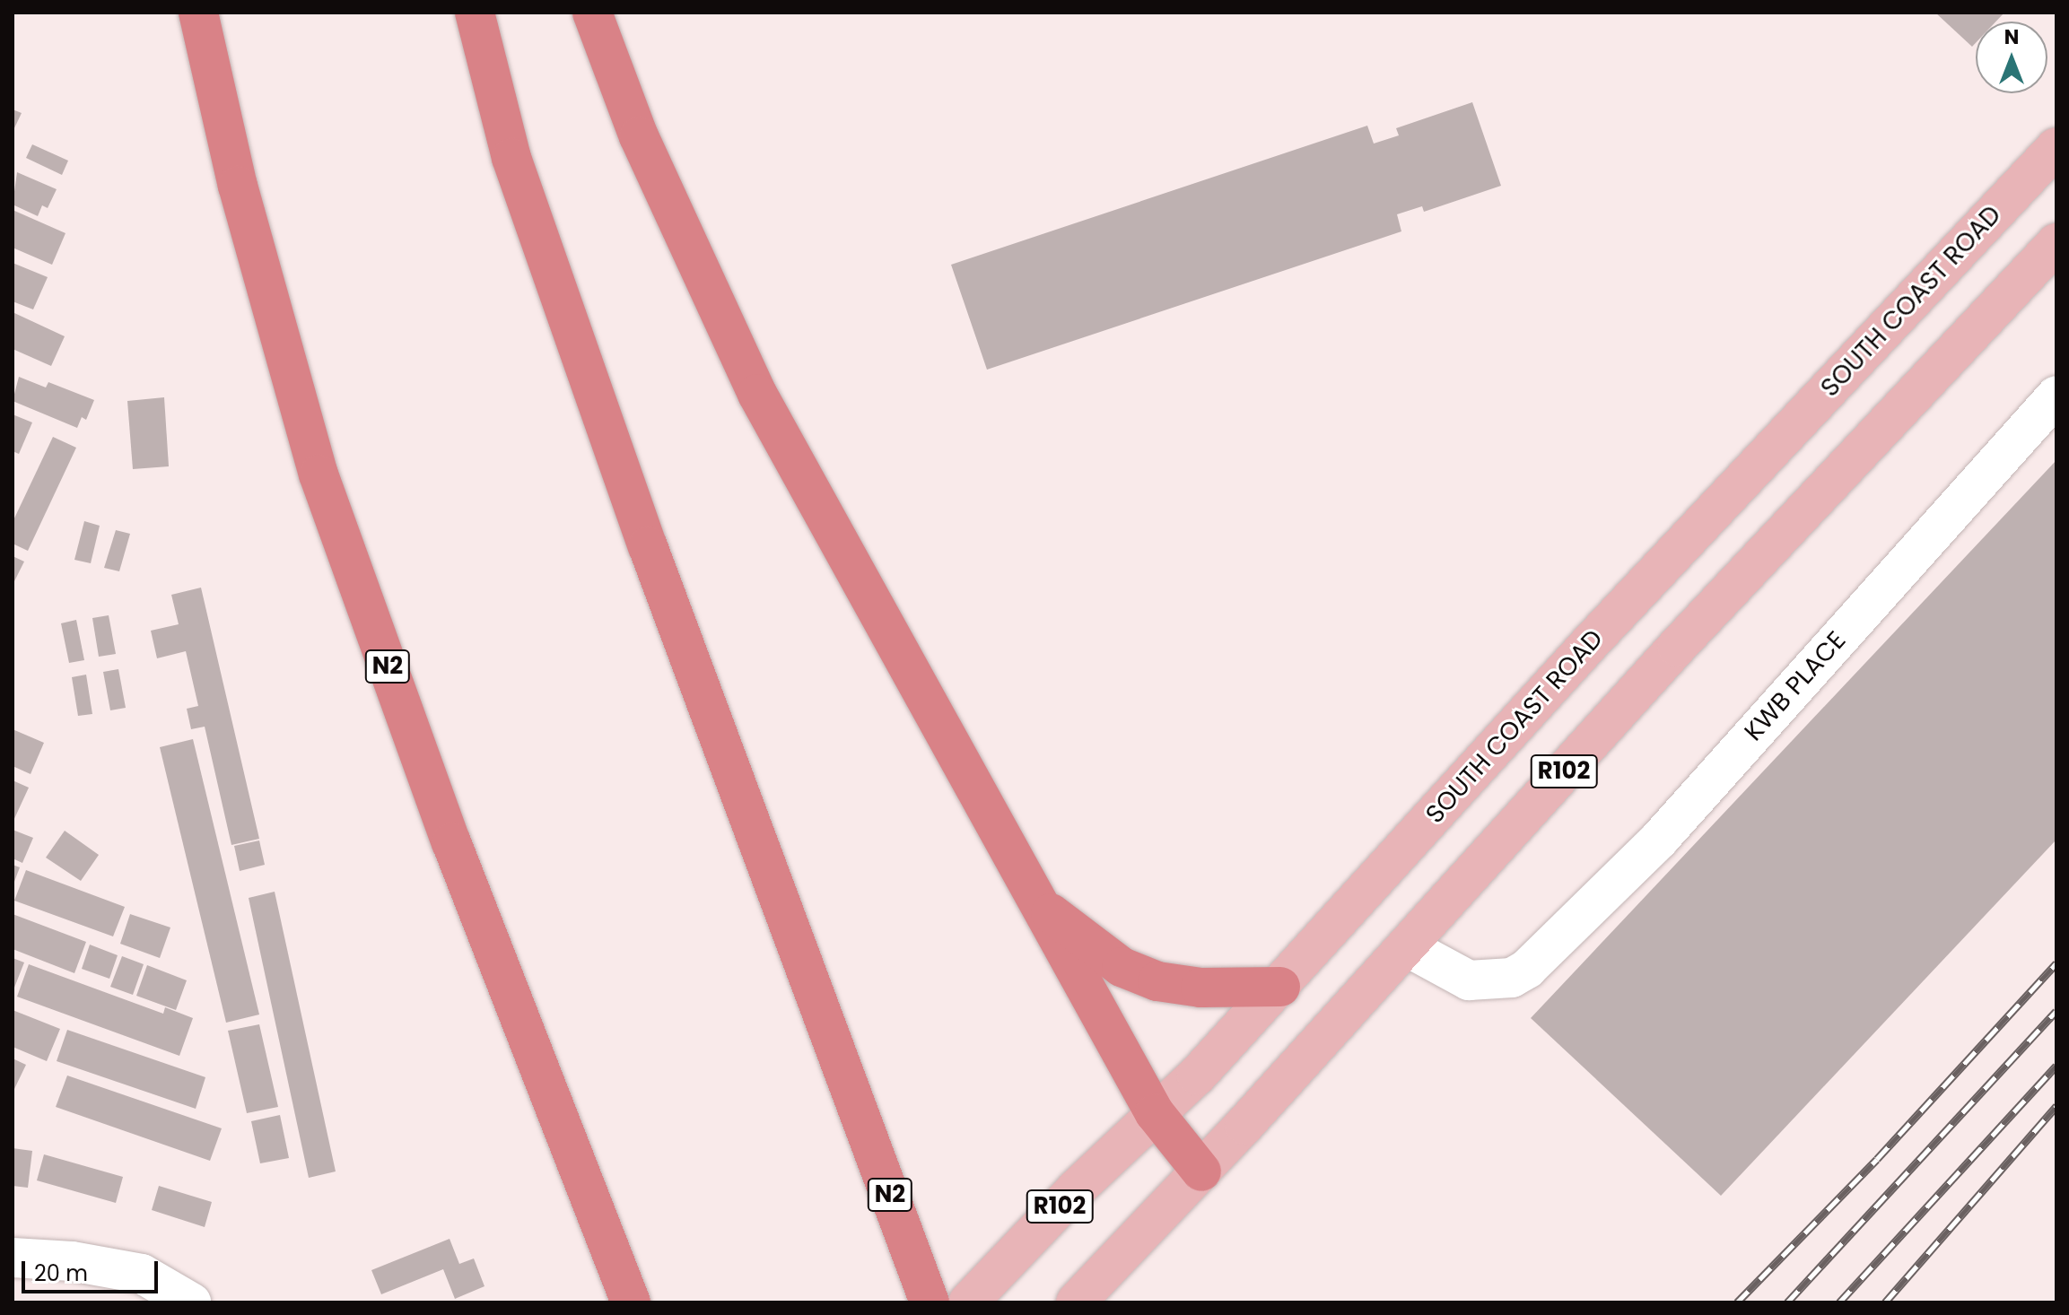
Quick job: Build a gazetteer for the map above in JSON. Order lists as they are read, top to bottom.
{
  "streets": {
    "highway": ["N2"],
    "main road": ["SOUTH COAST ROAD", "R102"],
    "street": ["KWB PLACE"]
  },
  "crossings": [
    ["KWB PLACE", "R102"]
  ],
  "scale_bar": "20 m",
  "north": "top"
}
